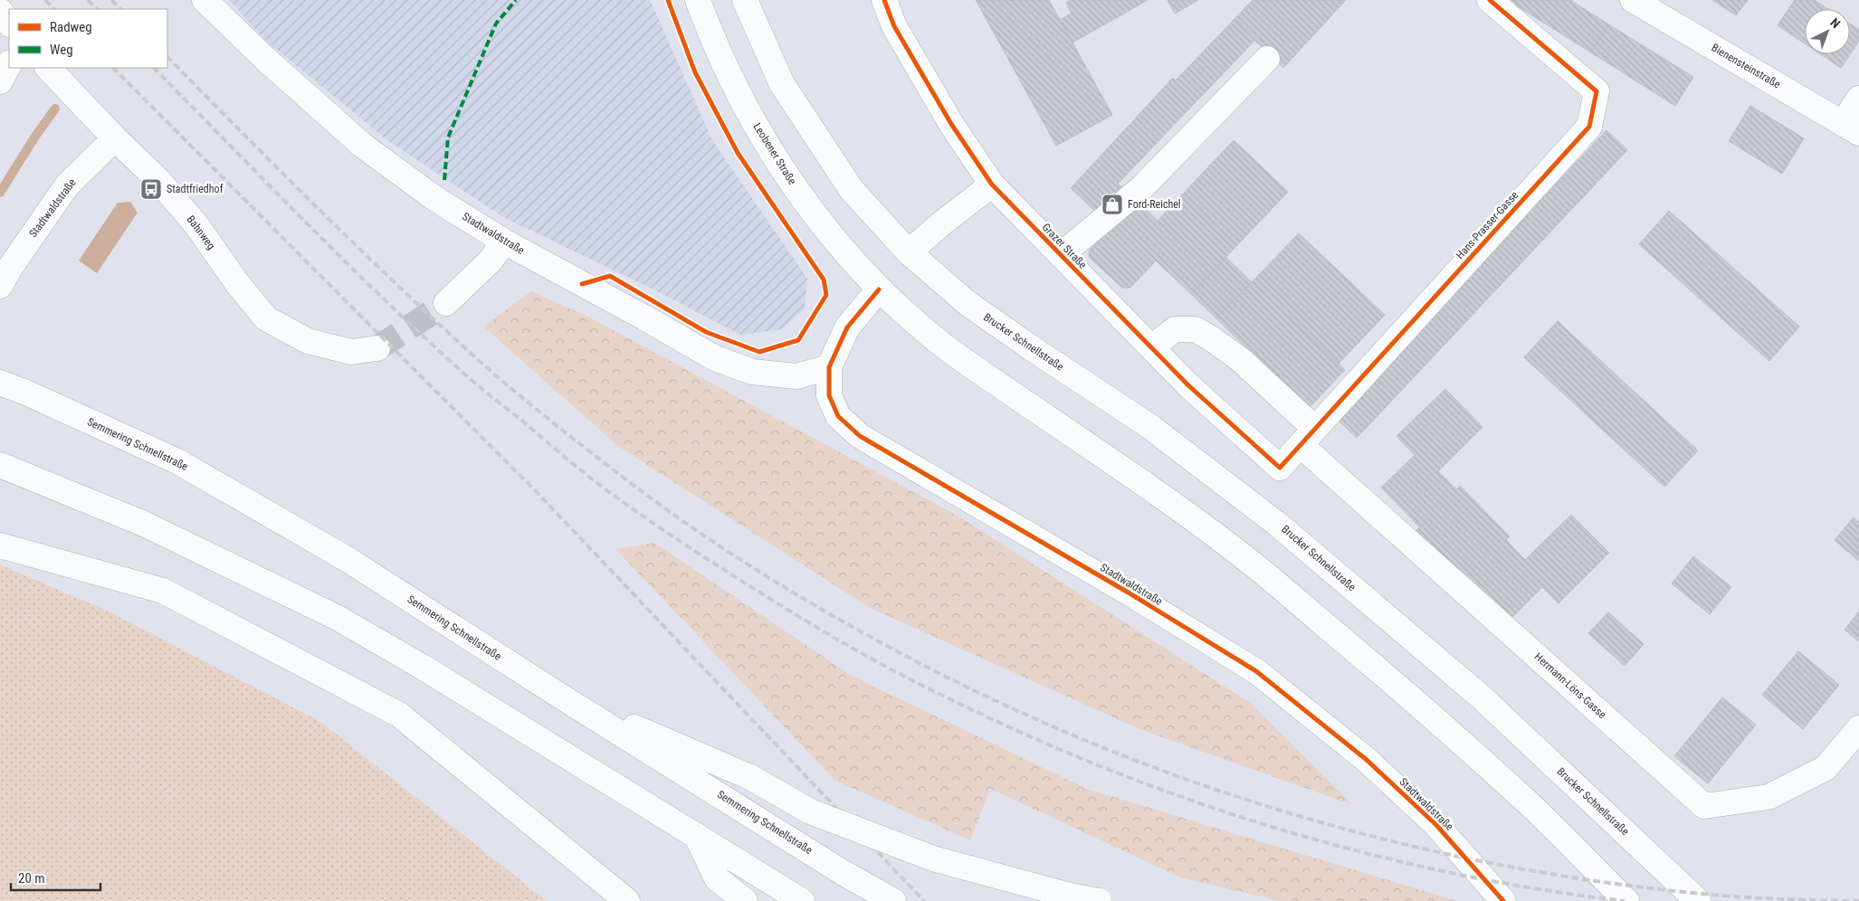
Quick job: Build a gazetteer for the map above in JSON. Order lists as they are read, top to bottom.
{
  "streets": {
    "main road": [
      "Bienensteinstraße",
      "Leobener Straße",
      "Stadtwaldstraße",
      "Hans-Prasser-Gasse",
      "Bahnweg",
      "Grazer Straße",
      "Brucker Schnellstraße",
      "Semmering Schnellstraße",
      "Hermann-Löns-Gasse"
    ]
  },
  "crossings": [
    ["Leobener Straße", "Stadtwaldstraße"],
    ["Stadtwaldstraße", "Bahnweg"],
    ["Hans-Prasser-Gasse", "Grazer Straße"],
    ["Hans-Prasser-Gasse", "Hermann-Löns-Gasse"],
    ["Grazer Straße", "Hermann-Löns-Gasse"]
  ],
  "places": {
    "bus stop": ["Stadtfriedhof"],
    "shop": ["Ford-Reichel"]
  },
  "legend": ["Radweg", "Weg"],
  "scale_bar": "20 m",
  "north": "top right"
}
